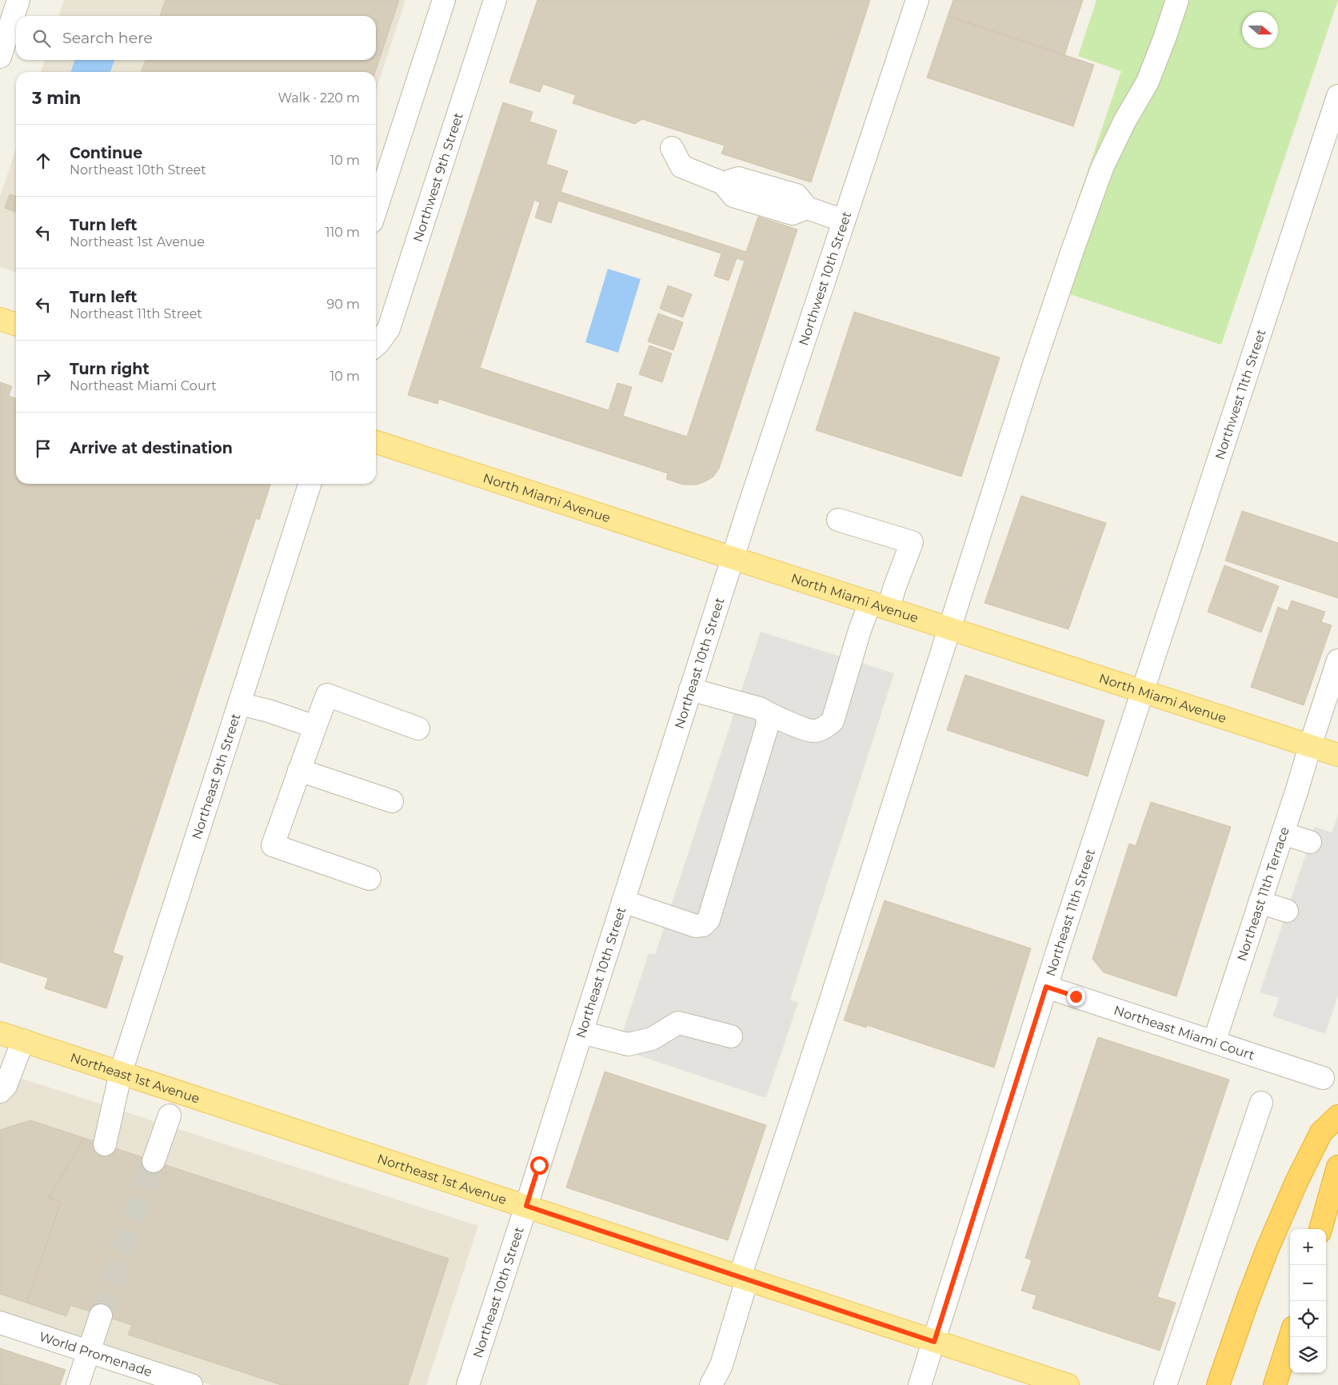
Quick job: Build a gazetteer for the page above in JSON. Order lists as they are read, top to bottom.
{
  "streets": {
    "main road": ["North Miami Avenue", "Northeast 1st Avenue"],
    "street": [
      "Northwest 9th Street",
      "Northwest 10th Street",
      "Northwest 11th Street",
      "Northeast 10th Street",
      "Northeast 9th Street",
      "Northeast 11th Terrace",
      "Northeast 11th Street",
      "Northeast Miami Court",
      "World Promenade"
    ]
  },
  "crossings": [
    ["Northwest 10th Street", "North Miami Avenue"],
    ["Northwest 10th Street", "Northeast 10th Street"],
    ["Northwest 11th Street", "North Miami Avenue"],
    ["Northwest 11th Street", "Northeast 11th Street"],
    ["North Miami Avenue", "Northeast 10th Street"],
    ["North Miami Avenue", "Northeast 11th Terrace"],
    ["North Miami Avenue", "Northeast 11th Street"],
    ["Northeast 10th Street", "Northeast 1st Avenue"],
    ["Northeast 9th Street", "Northeast 1st Avenue"],
    ["Northeast 11th Terrace", "Northeast Miami Court"],
    ["Northeast 11th Street", "Northeast Miami Court"],
    ["Northeast 11th Street", "Northeast 1st Avenue"]
  ],
  "north": "right",
  "page": {
    "search": "Search here",
    "heading": ["3 min", "Walk · 220 m"],
    "list": [
      ["Continue", "Northeast 10th Street", "10 m"],
      ["Turn left", "Northeast 1st Avenue", "110 m"],
      ["Turn left", "Northeast 11th Street", "90 m"],
      ["Turn right", "Northeast Miami Court", "10 m"],
      "Arrive at destination"
    ],
    "map_buttons": ["+", "−"]
  }
}
